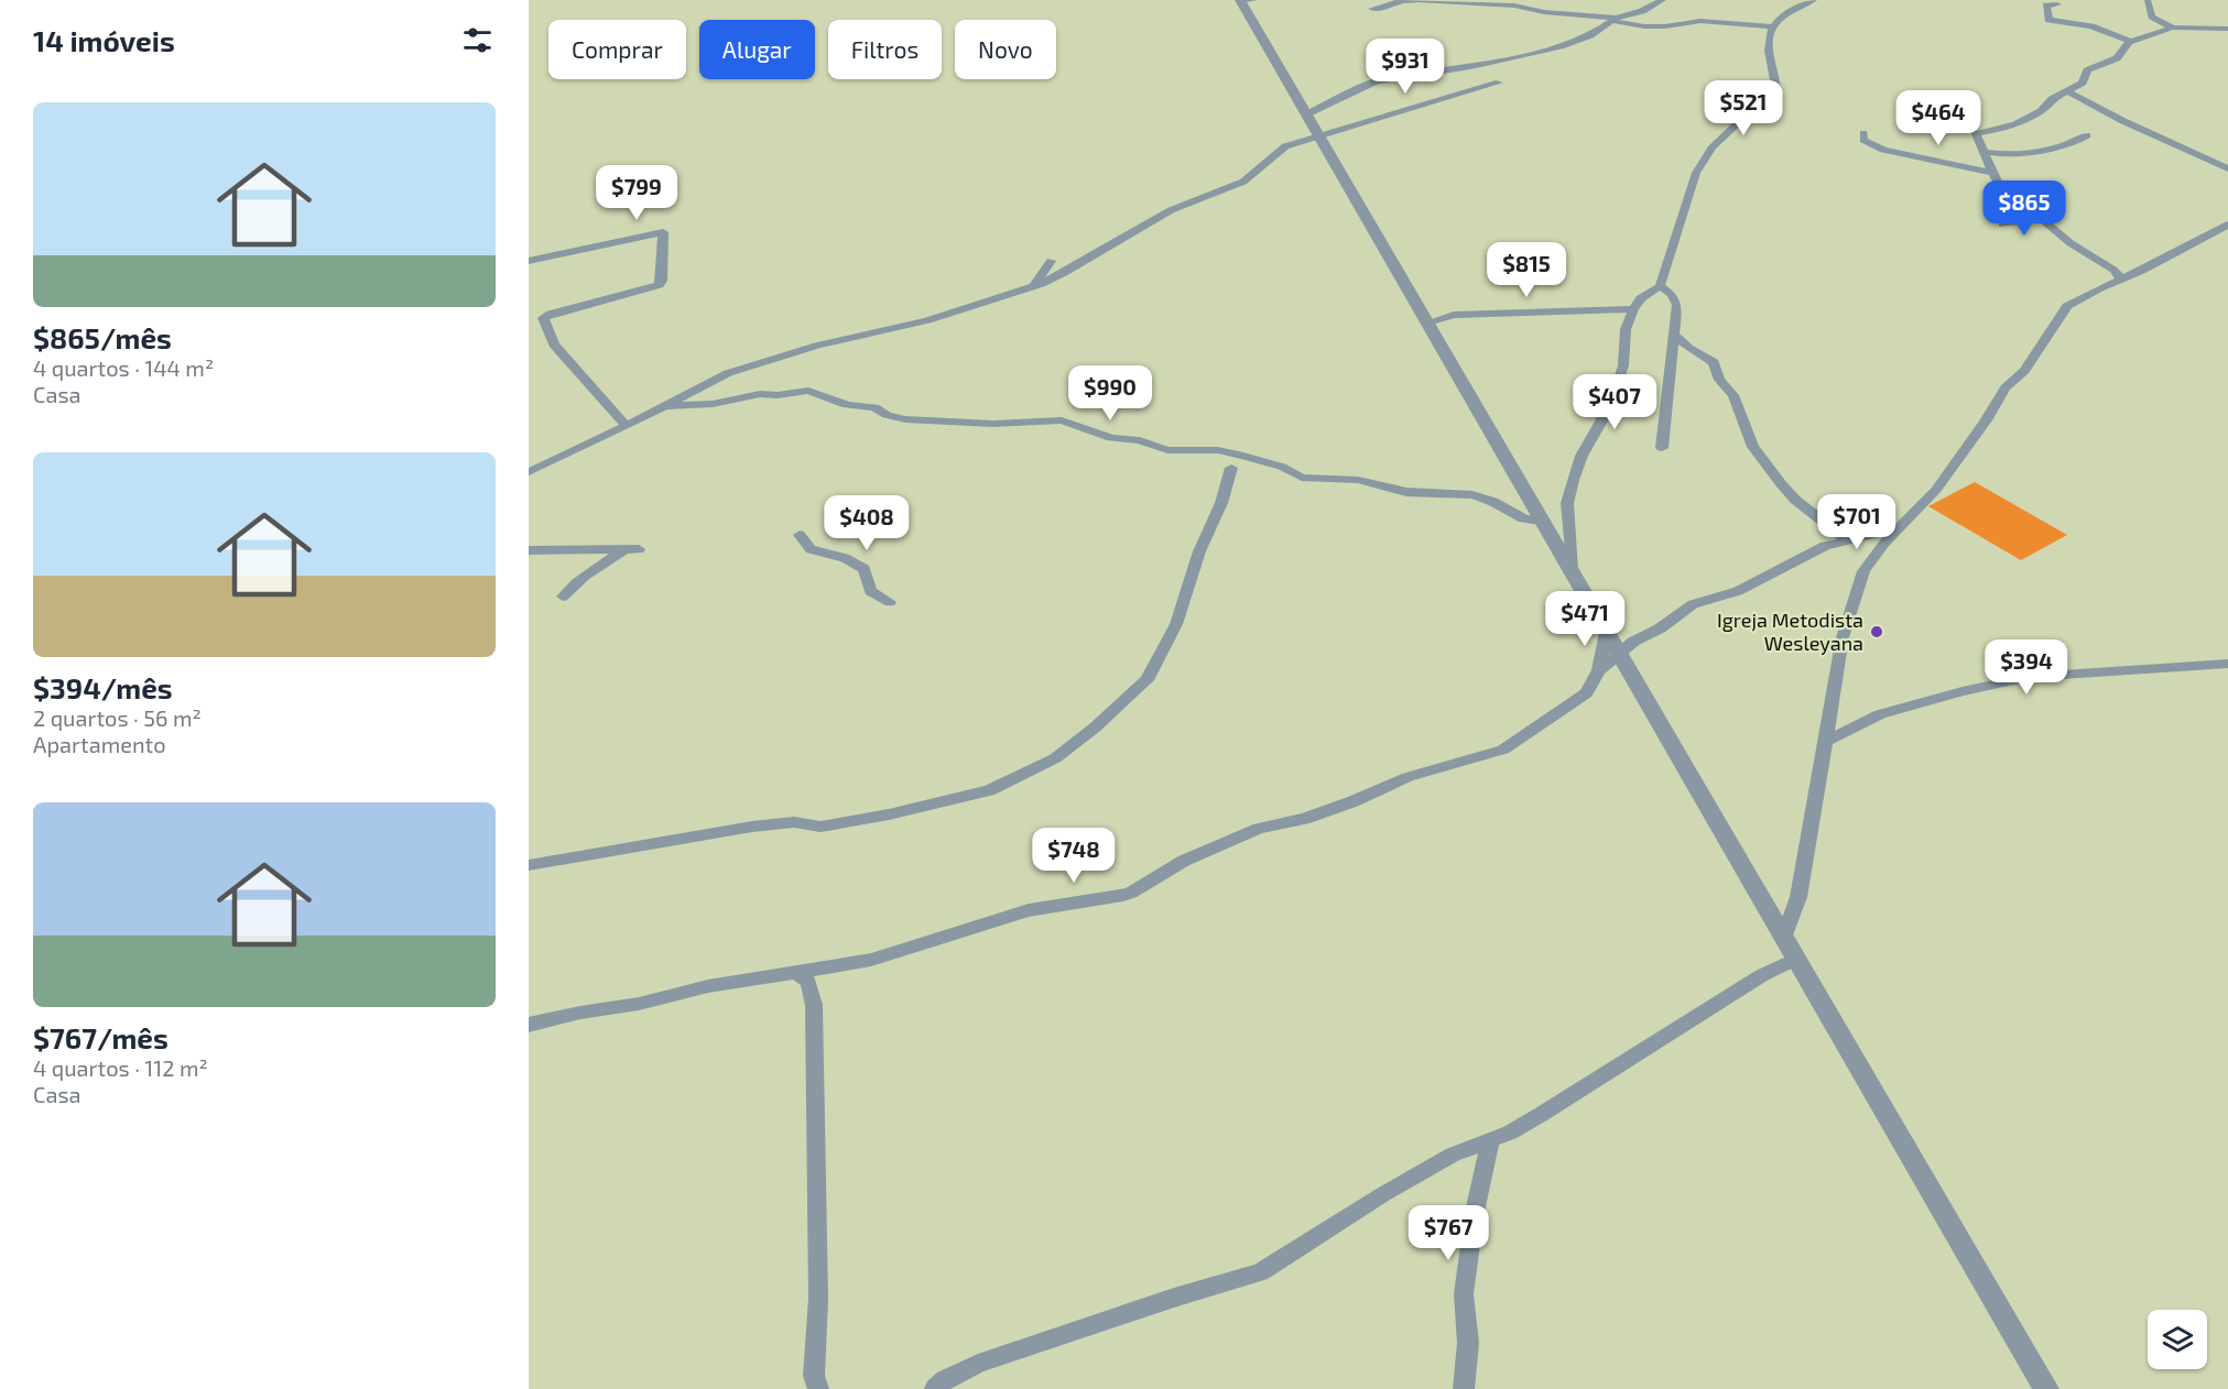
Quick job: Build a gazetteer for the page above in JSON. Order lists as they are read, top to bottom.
{
  "places": ["Igreja Metodista Wesleyana"],
  "page": {
    "heading": "14 imóveis",
    "chip": [
      "Comprar",
      "Alugar",
      "Filtros",
      "Novo"
    ],
    "price": [
      "$931",
      "$521",
      "$464",
      "$799",
      "$865",
      "$815",
      "$990",
      "$407",
      "$701",
      "$408",
      "$471",
      "$394",
      "$748",
      "$767"
    ],
    "list": [
      {
        "name": "$865/mês",
        "note": "4 quartos · 144 m² · Casa"
      },
      {
        "name": "$394/mês",
        "note": "2 quartos · 56 m² · Apartamento"
      },
      {
        "name": "$767/mês",
        "note": "4 quartos · 112 m² · Casa"
      }
    ]
  }
}
